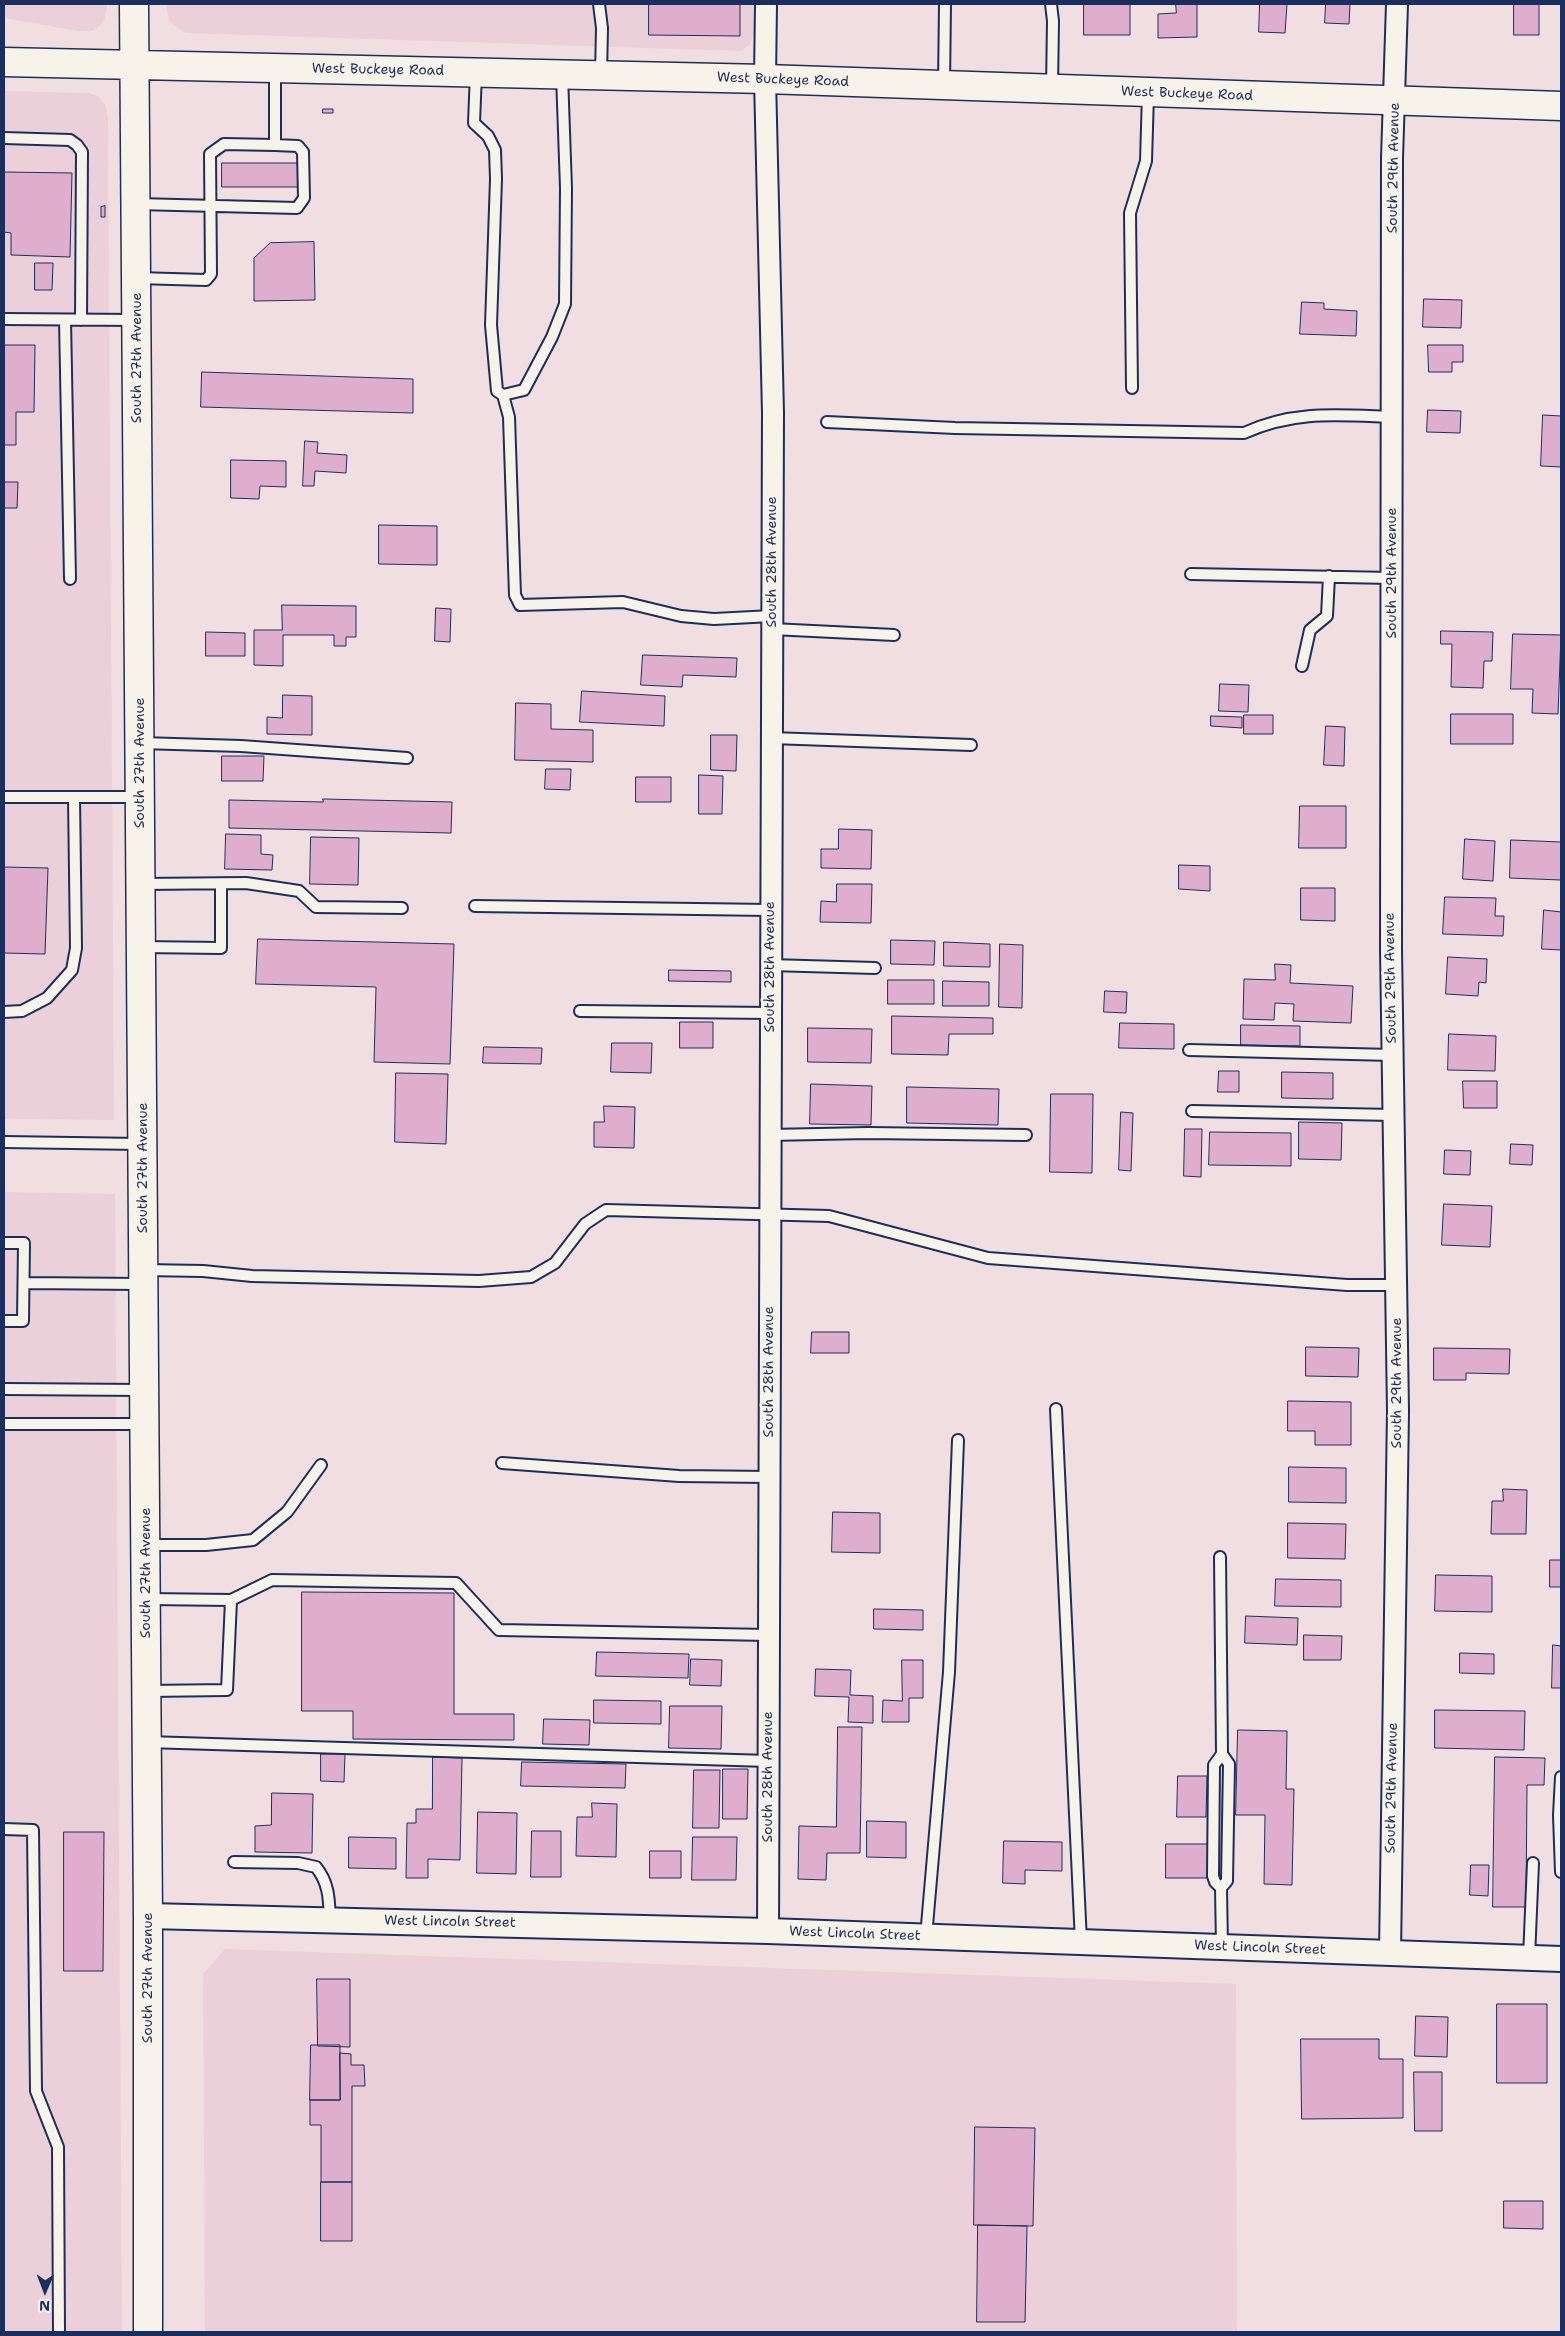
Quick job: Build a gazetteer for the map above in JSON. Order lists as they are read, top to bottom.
{
  "streets": {
    "main road": ["West Buckeye Road", "South 27th Avenue"],
    "street": ["South 29th Avenue", "South 28th Avenue", "West Lincoln Street"]
  },
  "crossings": [
    ["West Buckeye Road", "South 29th Avenue"],
    ["West Buckeye Road", "South 27th Avenue"],
    ["West Buckeye Road", "South 28th Avenue"],
    ["South 29th Avenue", "West Lincoln Street"],
    ["South 27th Avenue", "West Lincoln Street"],
    ["South 28th Avenue", "West Lincoln Street"]
  ],
  "north": "bottom"
}
